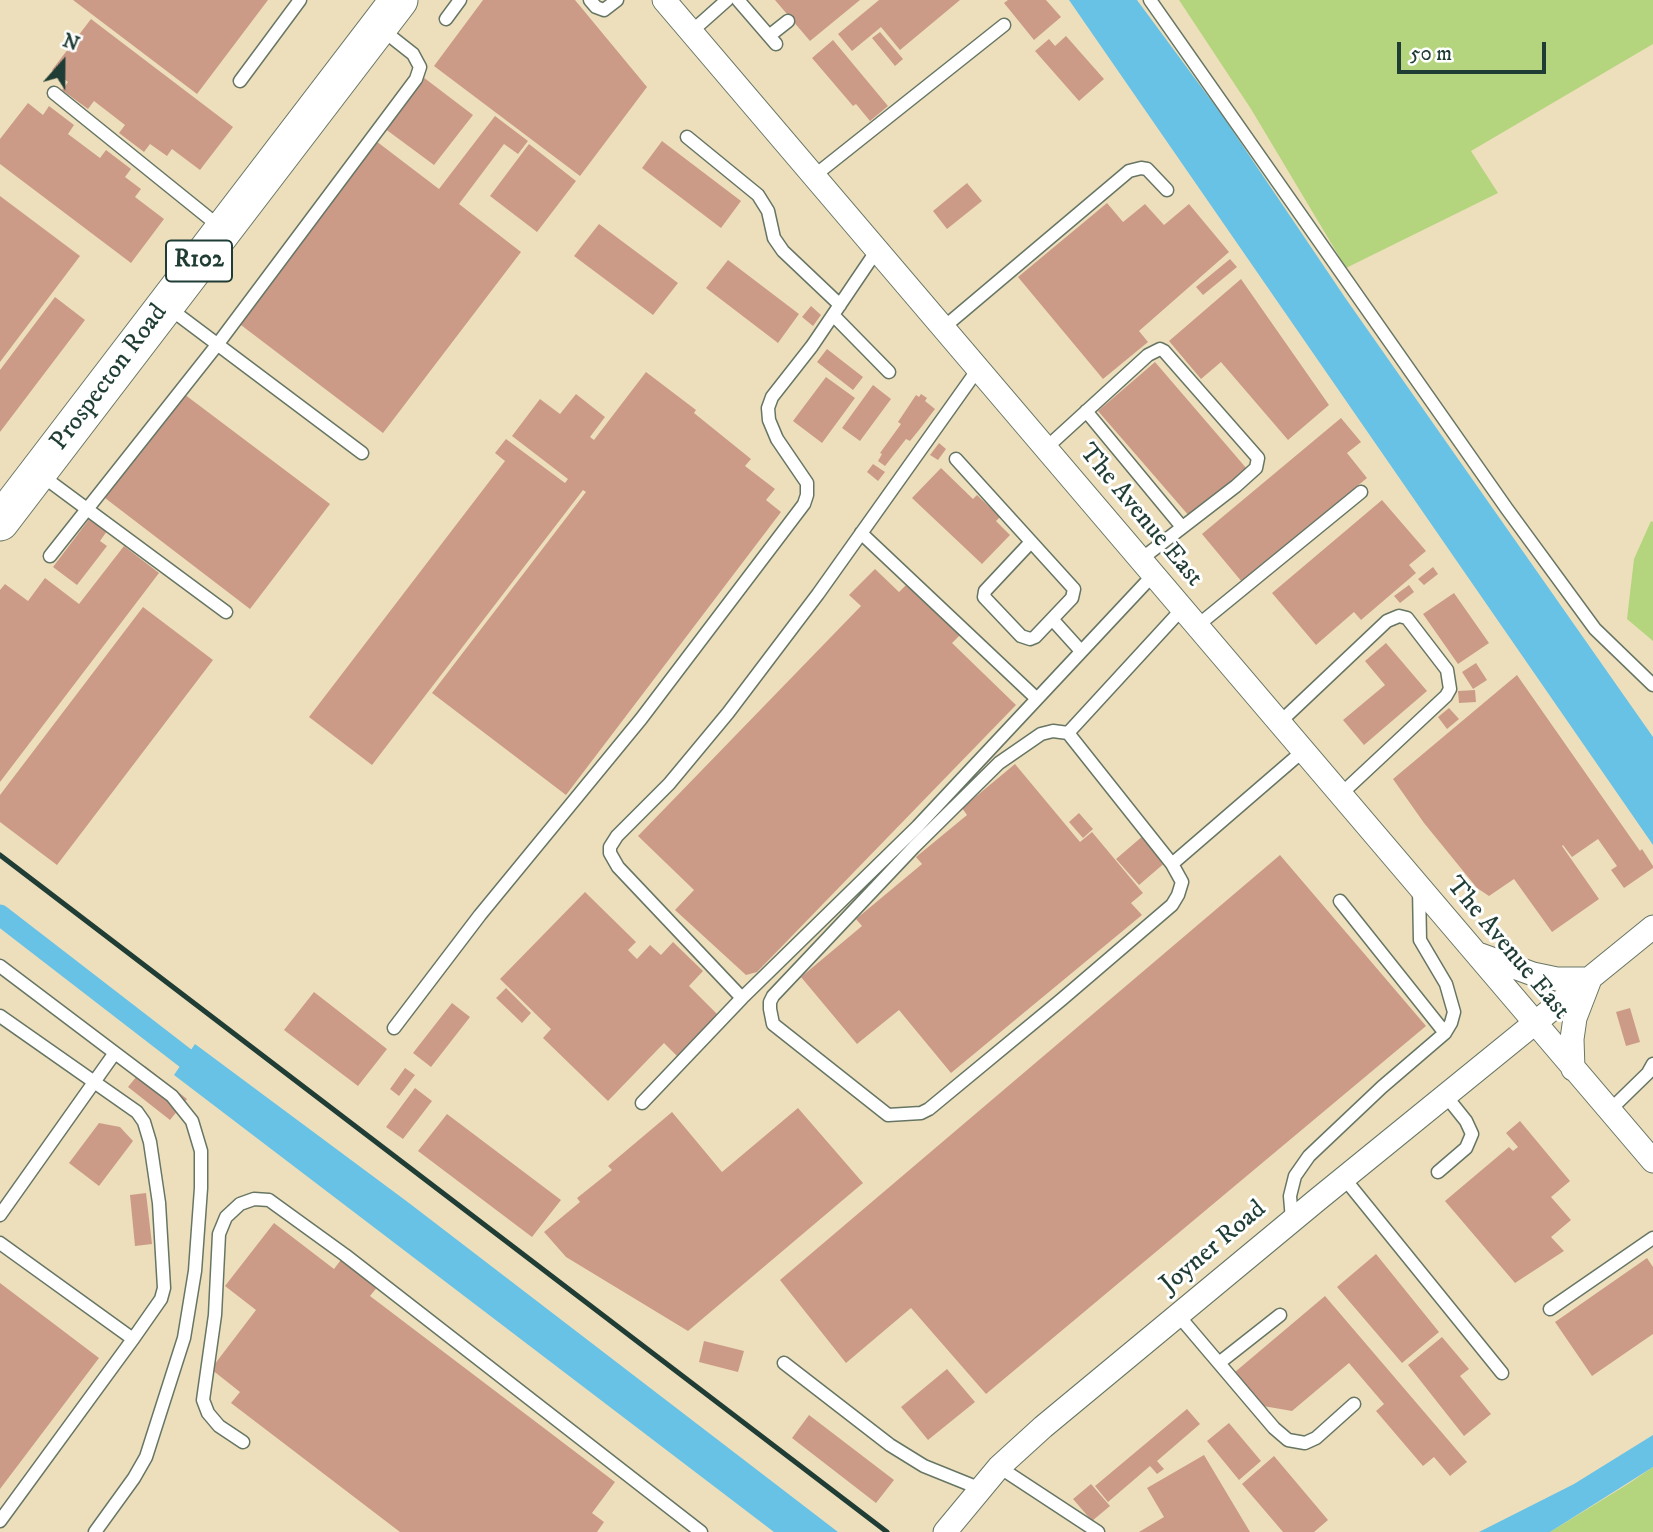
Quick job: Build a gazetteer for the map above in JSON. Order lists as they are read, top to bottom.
{
  "streets": {
    "main road": ["R102", "Prospecton Road"],
    "street": ["The Avenue East", "Joyner Road"]
  },
  "crossings": [
    ["The Avenue East", "Joyner Road"]
  ],
  "scale_bar": "50 m",
  "north": "top"
}
